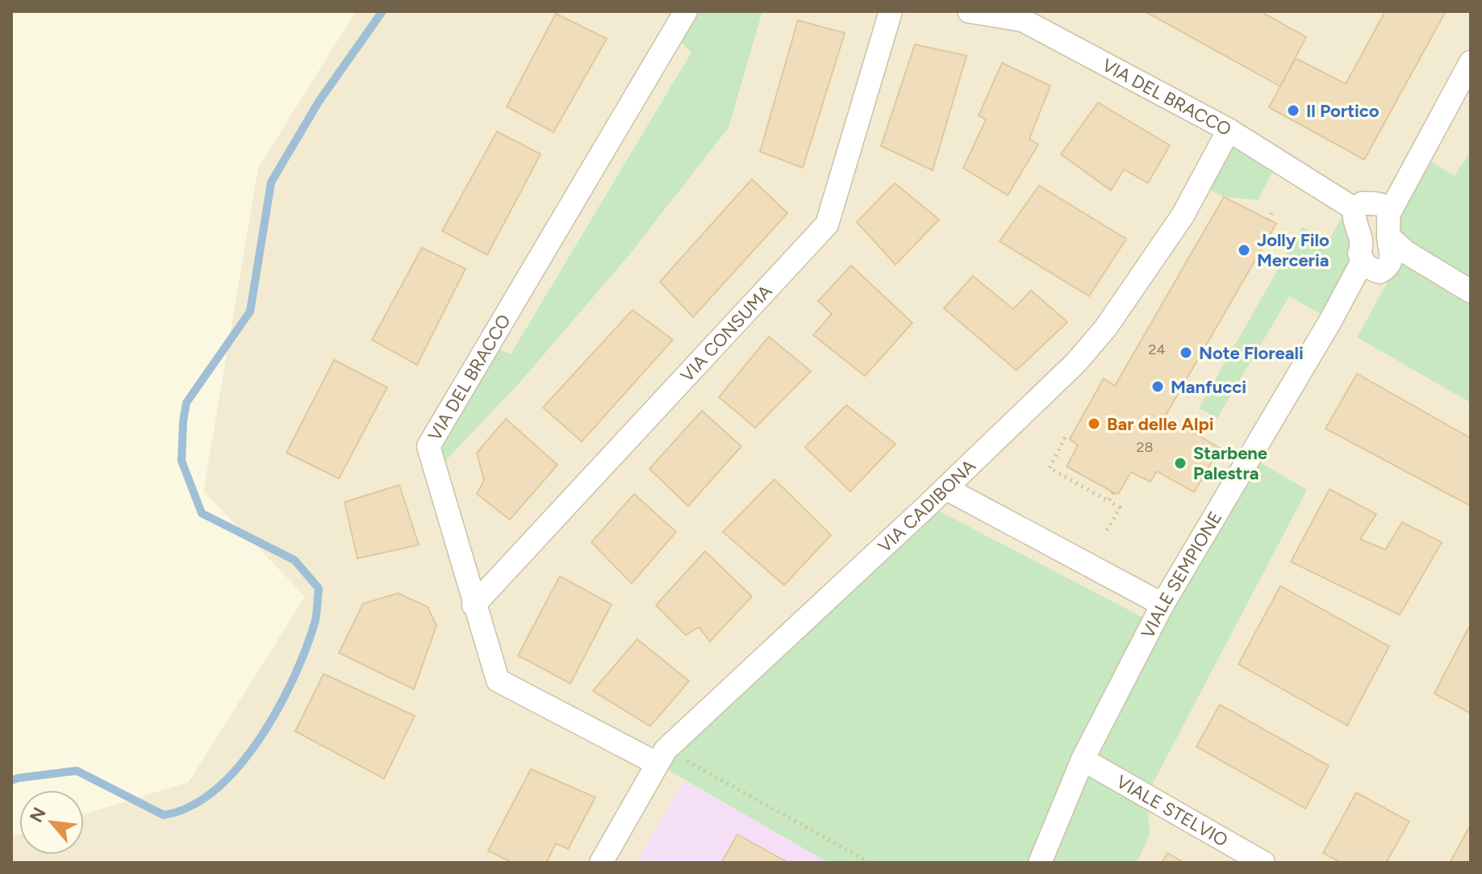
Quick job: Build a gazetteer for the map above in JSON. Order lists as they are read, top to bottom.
{
  "streets": {
    "street": [
      "VIA DEL BRACCO",
      "VIA CONSUMA",
      "VIA CADIBONA",
      "VIALE SEMPIONE",
      "VIALE STELVIO"
    ]
  },
  "crossings": [
    ["VIA DEL BRACCO", "VIA CONSUMA"],
    ["VIA DEL BRACCO", "VIA CADIBONA"],
    ["VIALE SEMPIONE", "VIALE STELVIO"]
  ],
  "places": [
    "Il Portico",
    "Jolly Filo Merceria",
    "Note Floreali",
    "Manfucci",
    "Bar delle Alpi",
    "Starbene Palestra"
  ],
  "house_numbers": ["24", "28"],
  "north": "top left"
}
